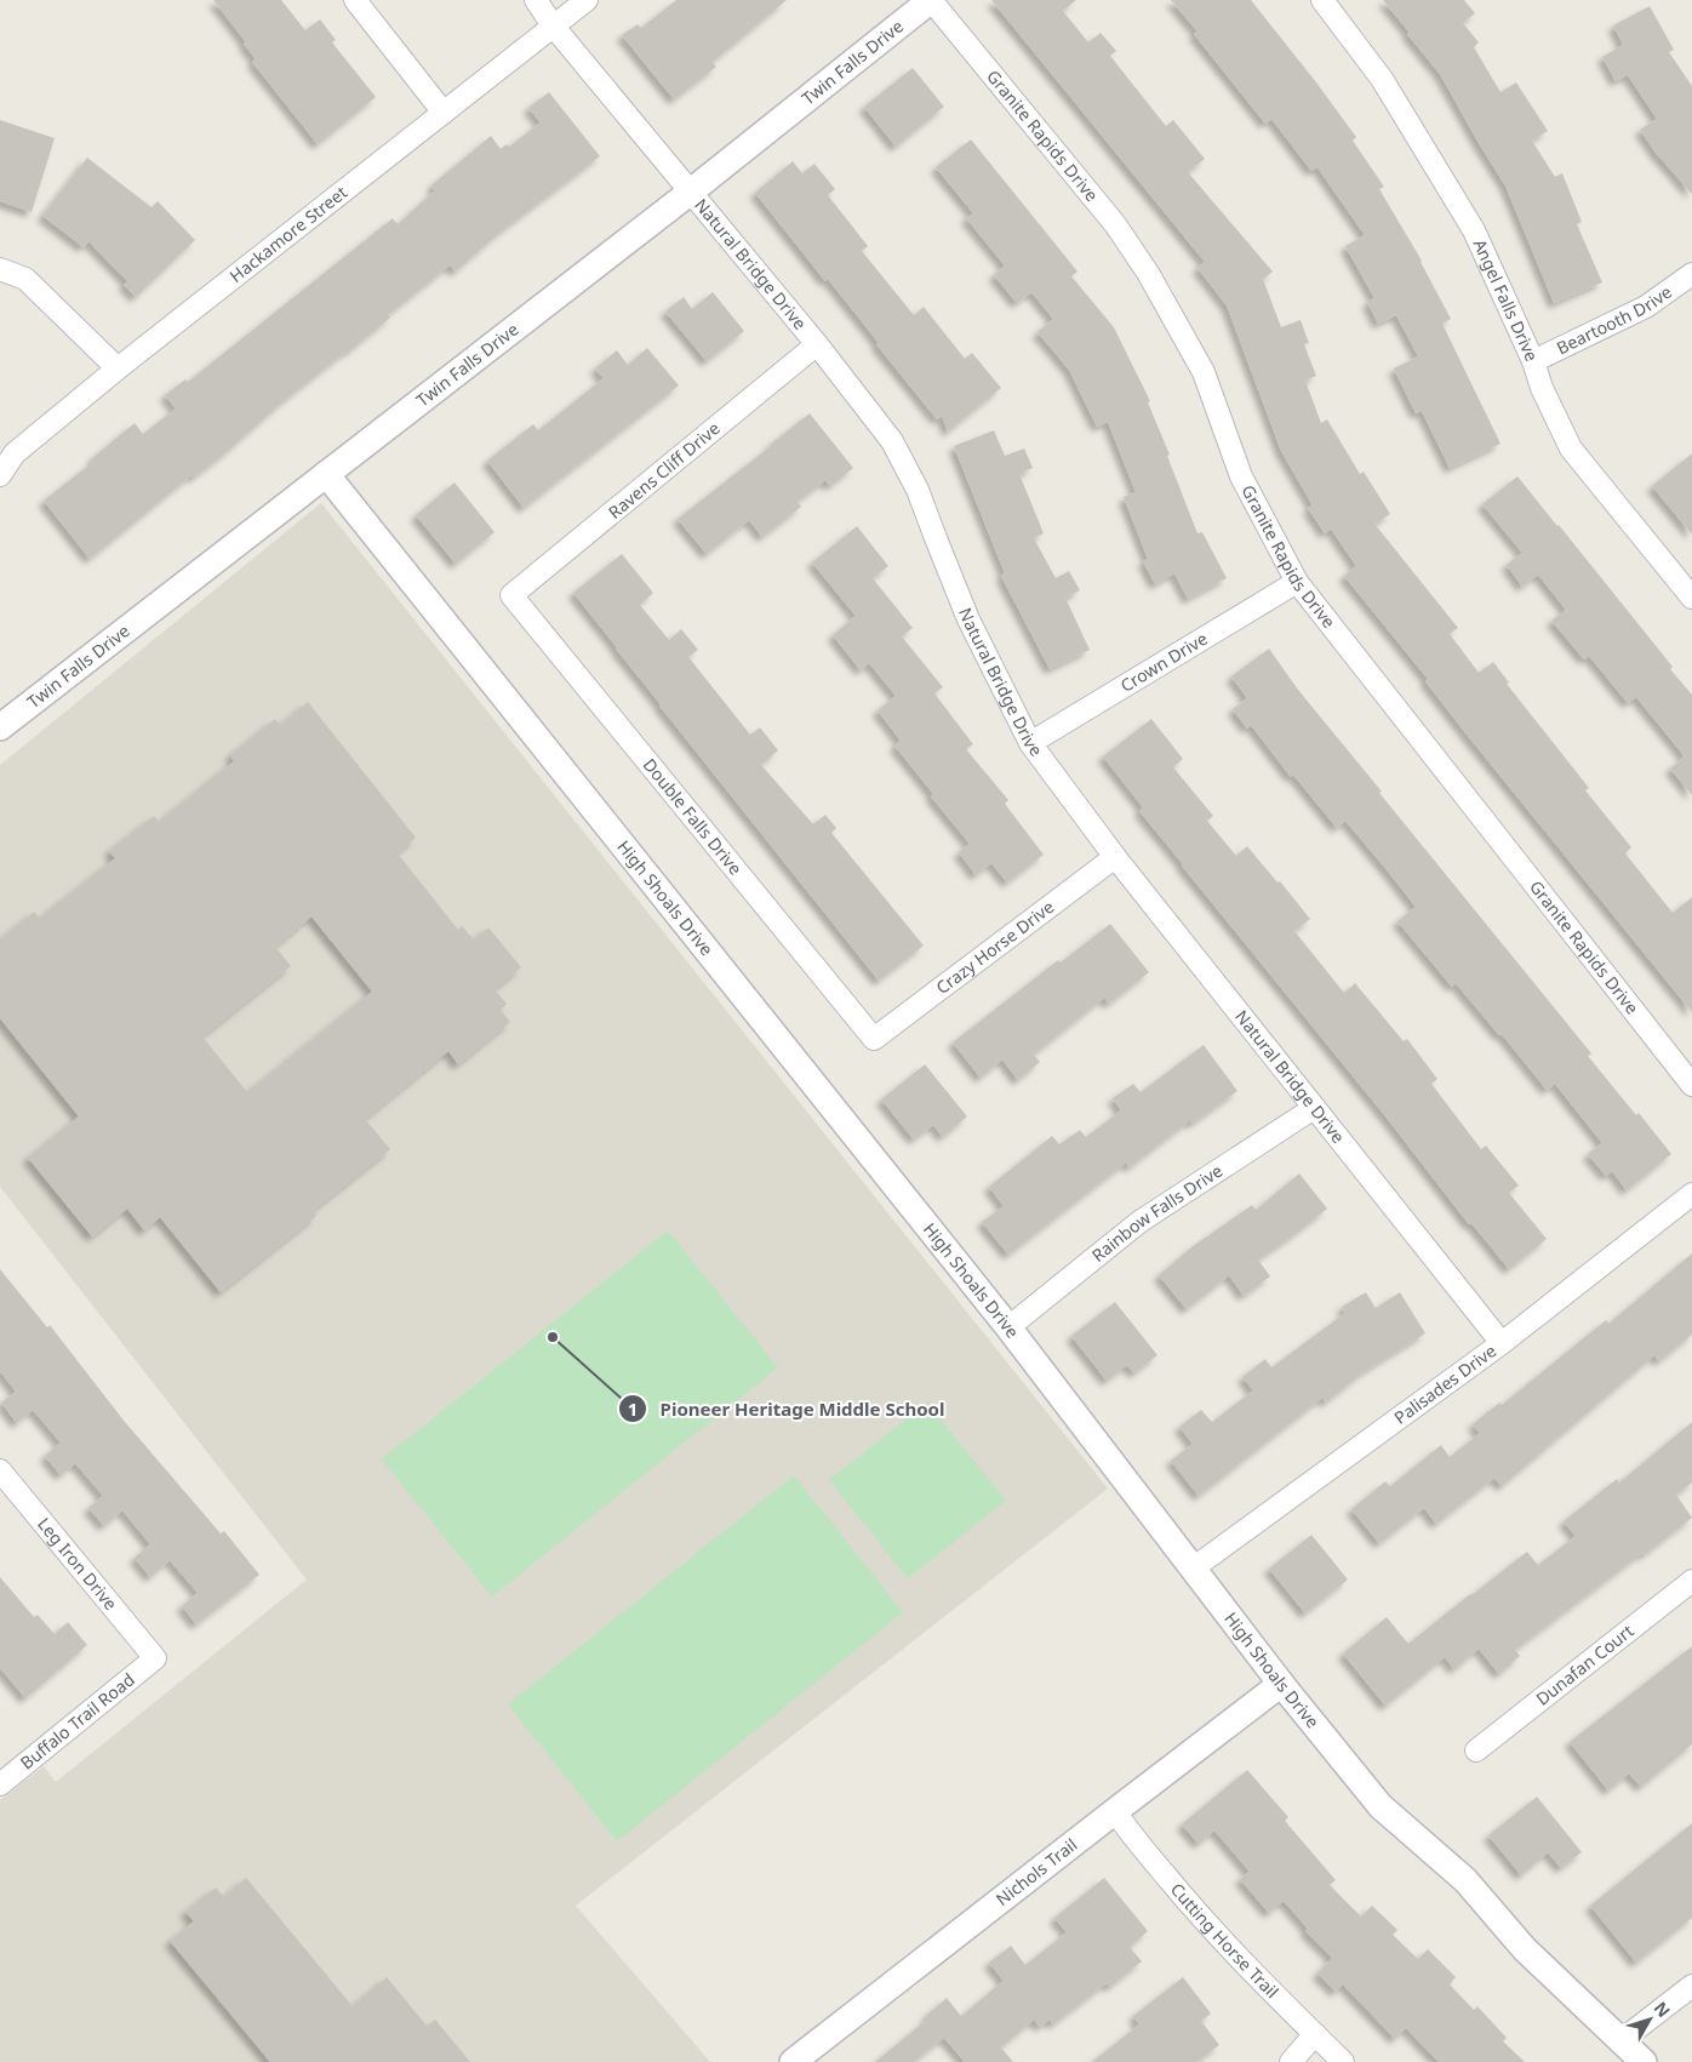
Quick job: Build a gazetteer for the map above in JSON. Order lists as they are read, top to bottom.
{
  "streets": {
    "street": [
      "Twin Falls Drive",
      "Granite Rapids Drive",
      "Hackamore Street",
      "Natural Bridge Drive",
      "Angel Falls Drive",
      "Beartooth Drive",
      "Ravens Cliff Drive",
      "Crown Drive",
      "Double Falls Drive",
      "High Shoals Drive",
      "Crazy Horse Drive",
      "Rainbow Falls Drive",
      "Palisades Drive",
      "Leg Iron Drive",
      "Dunafan Court",
      "Buffalo Trail Road",
      "Nichols Trail",
      "Cutting Horse Trail"
    ]
  },
  "crossings": [
    ["Twin Falls Drive", "Granite Rapids Drive"],
    ["Twin Falls Drive", "Natural Bridge Drive"],
    ["Twin Falls Drive", "High Shoals Drive"],
    ["Granite Rapids Drive", "Crown Drive"],
    ["Hackamore Street", "Natural Bridge Drive"],
    ["Natural Bridge Drive", "Ravens Cliff Drive"],
    ["Natural Bridge Drive", "Crown Drive"],
    ["Natural Bridge Drive", "Crazy Horse Drive"],
    ["Natural Bridge Drive", "Rainbow Falls Drive"],
    ["Natural Bridge Drive", "Palisades Drive"],
    ["Angel Falls Drive", "Beartooth Drive"],
    ["Ravens Cliff Drive", "Double Falls Drive"],
    ["Double Falls Drive", "Crazy Horse Drive"],
    ["High Shoals Drive", "Rainbow Falls Drive"],
    ["High Shoals Drive", "Palisades Drive"],
    ["High Shoals Drive", "Nichols Trail"],
    ["Leg Iron Drive", "Buffalo Trail Road"],
    ["Nichols Trail", "Cutting Horse Trail"]
  ],
  "places": ["Pioneer Heritage Middle School"],
  "north": "top right"
}
